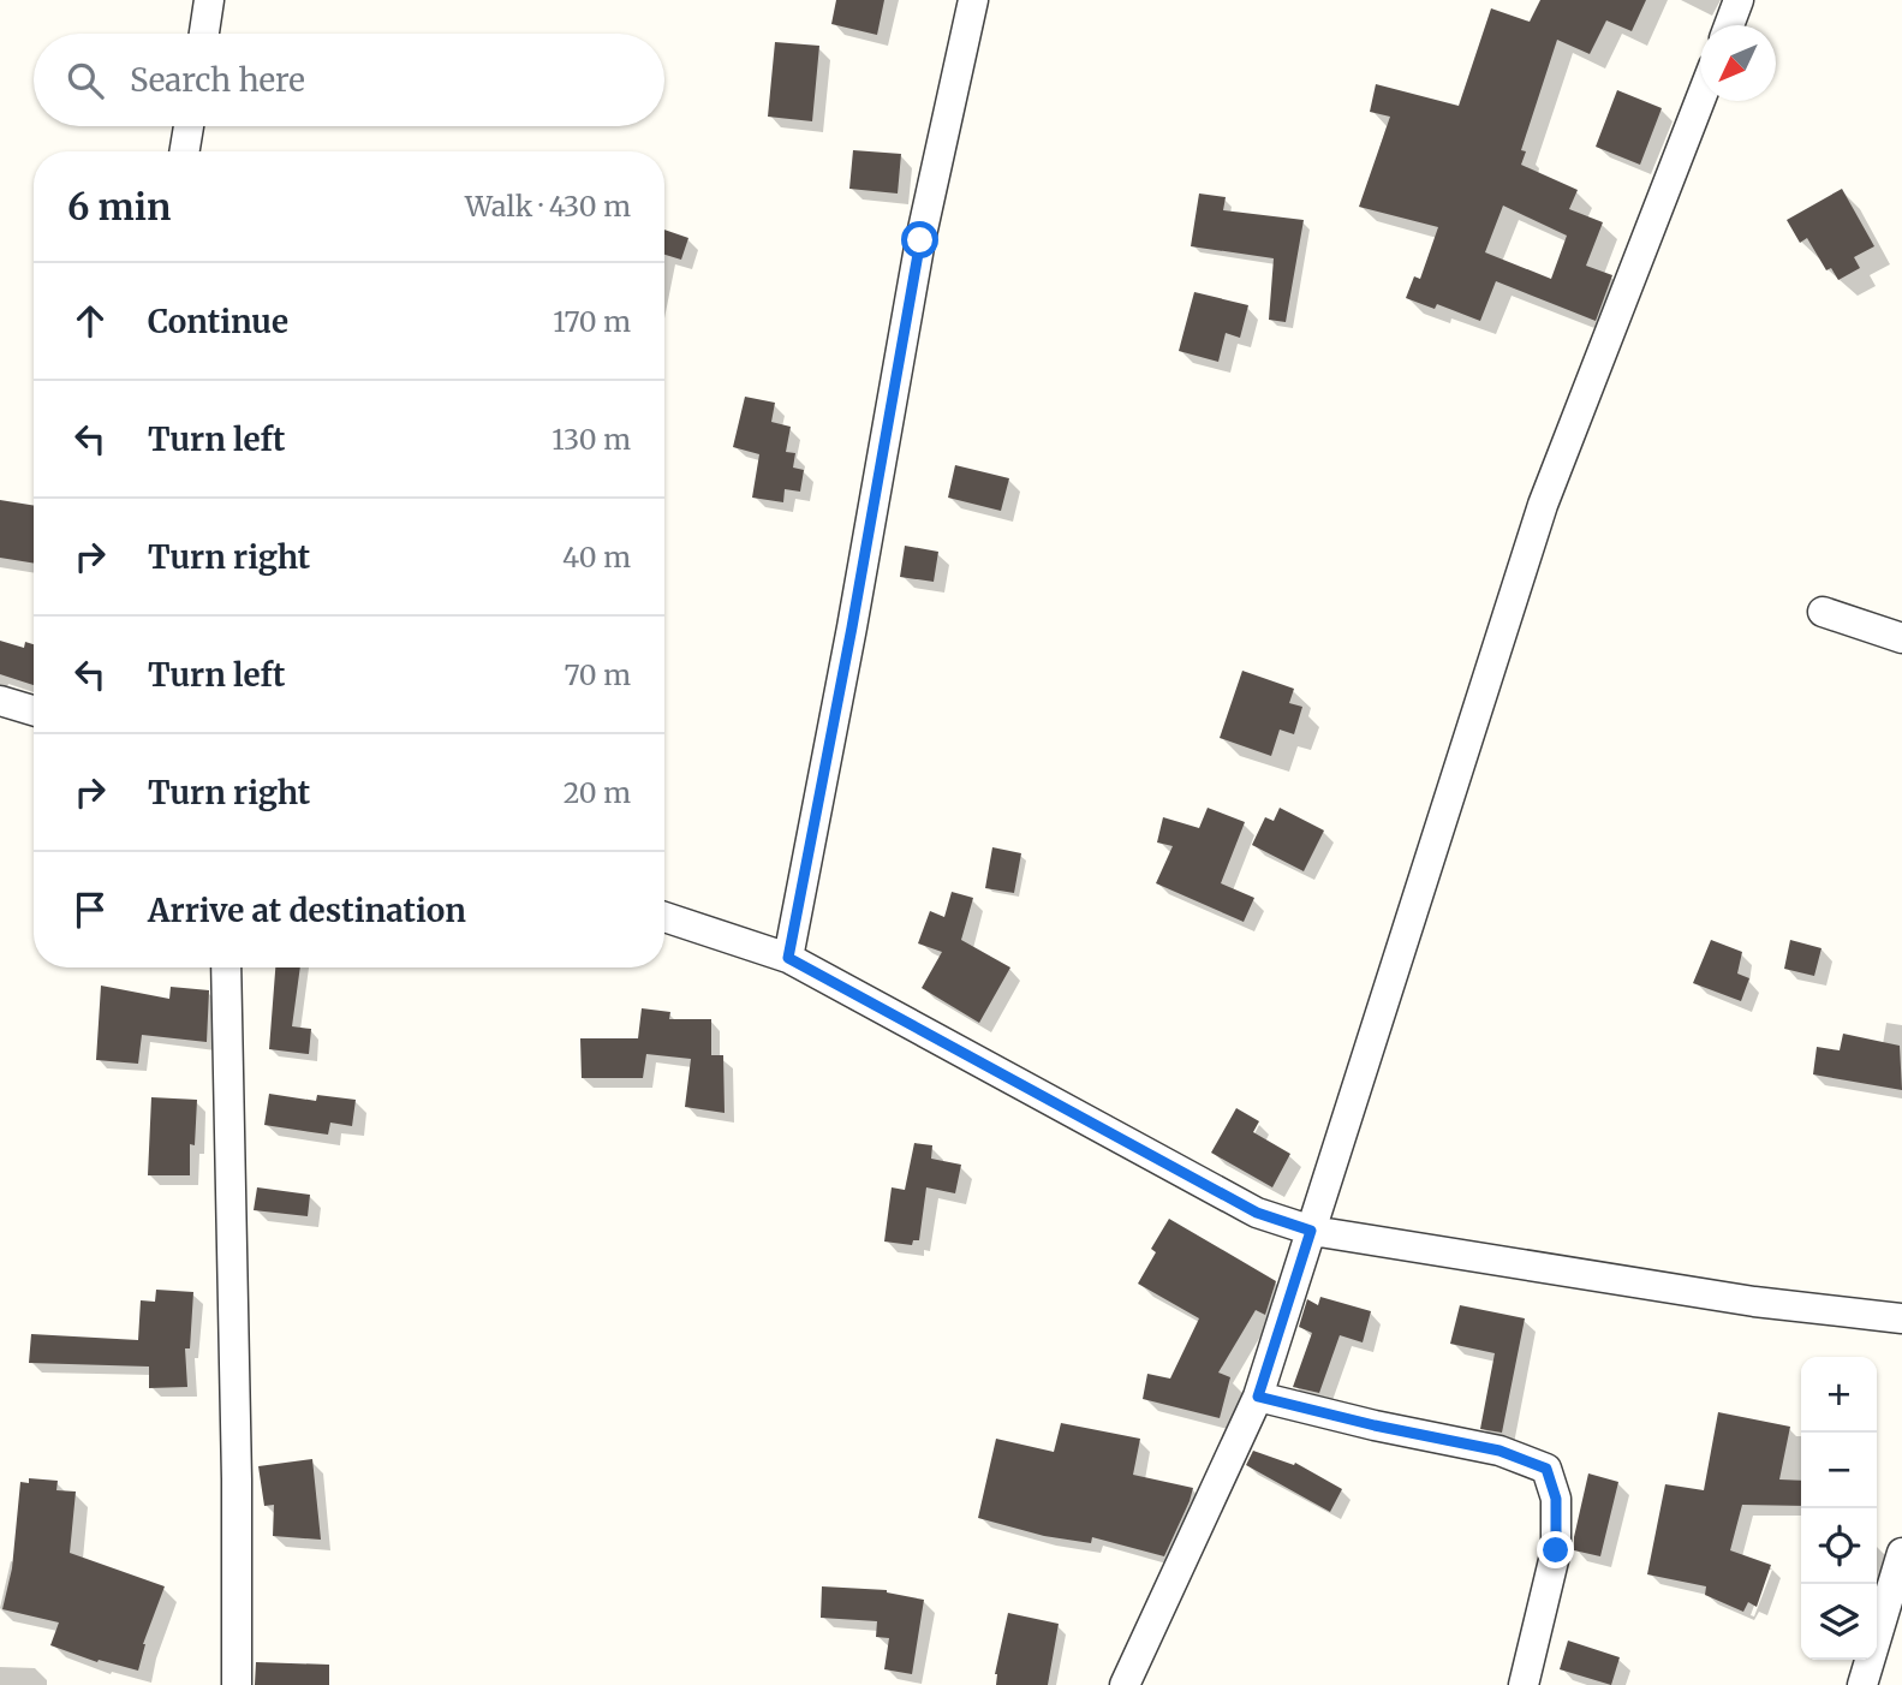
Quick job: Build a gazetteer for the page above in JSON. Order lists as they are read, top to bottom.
{
  "north": "bottom left",
  "page": {
    "search": "Search here",
    "heading": ["6 min", "Walk · 430 m"],
    "list": [
      ["Continue", "170 m"],
      ["Turn left", "130 m"],
      ["Turn right", "40 m"],
      ["Turn left", "70 m"],
      ["Turn right", "20 m"],
      "Arrive at destination"
    ],
    "map_buttons": ["+", "−"]
  }
}
